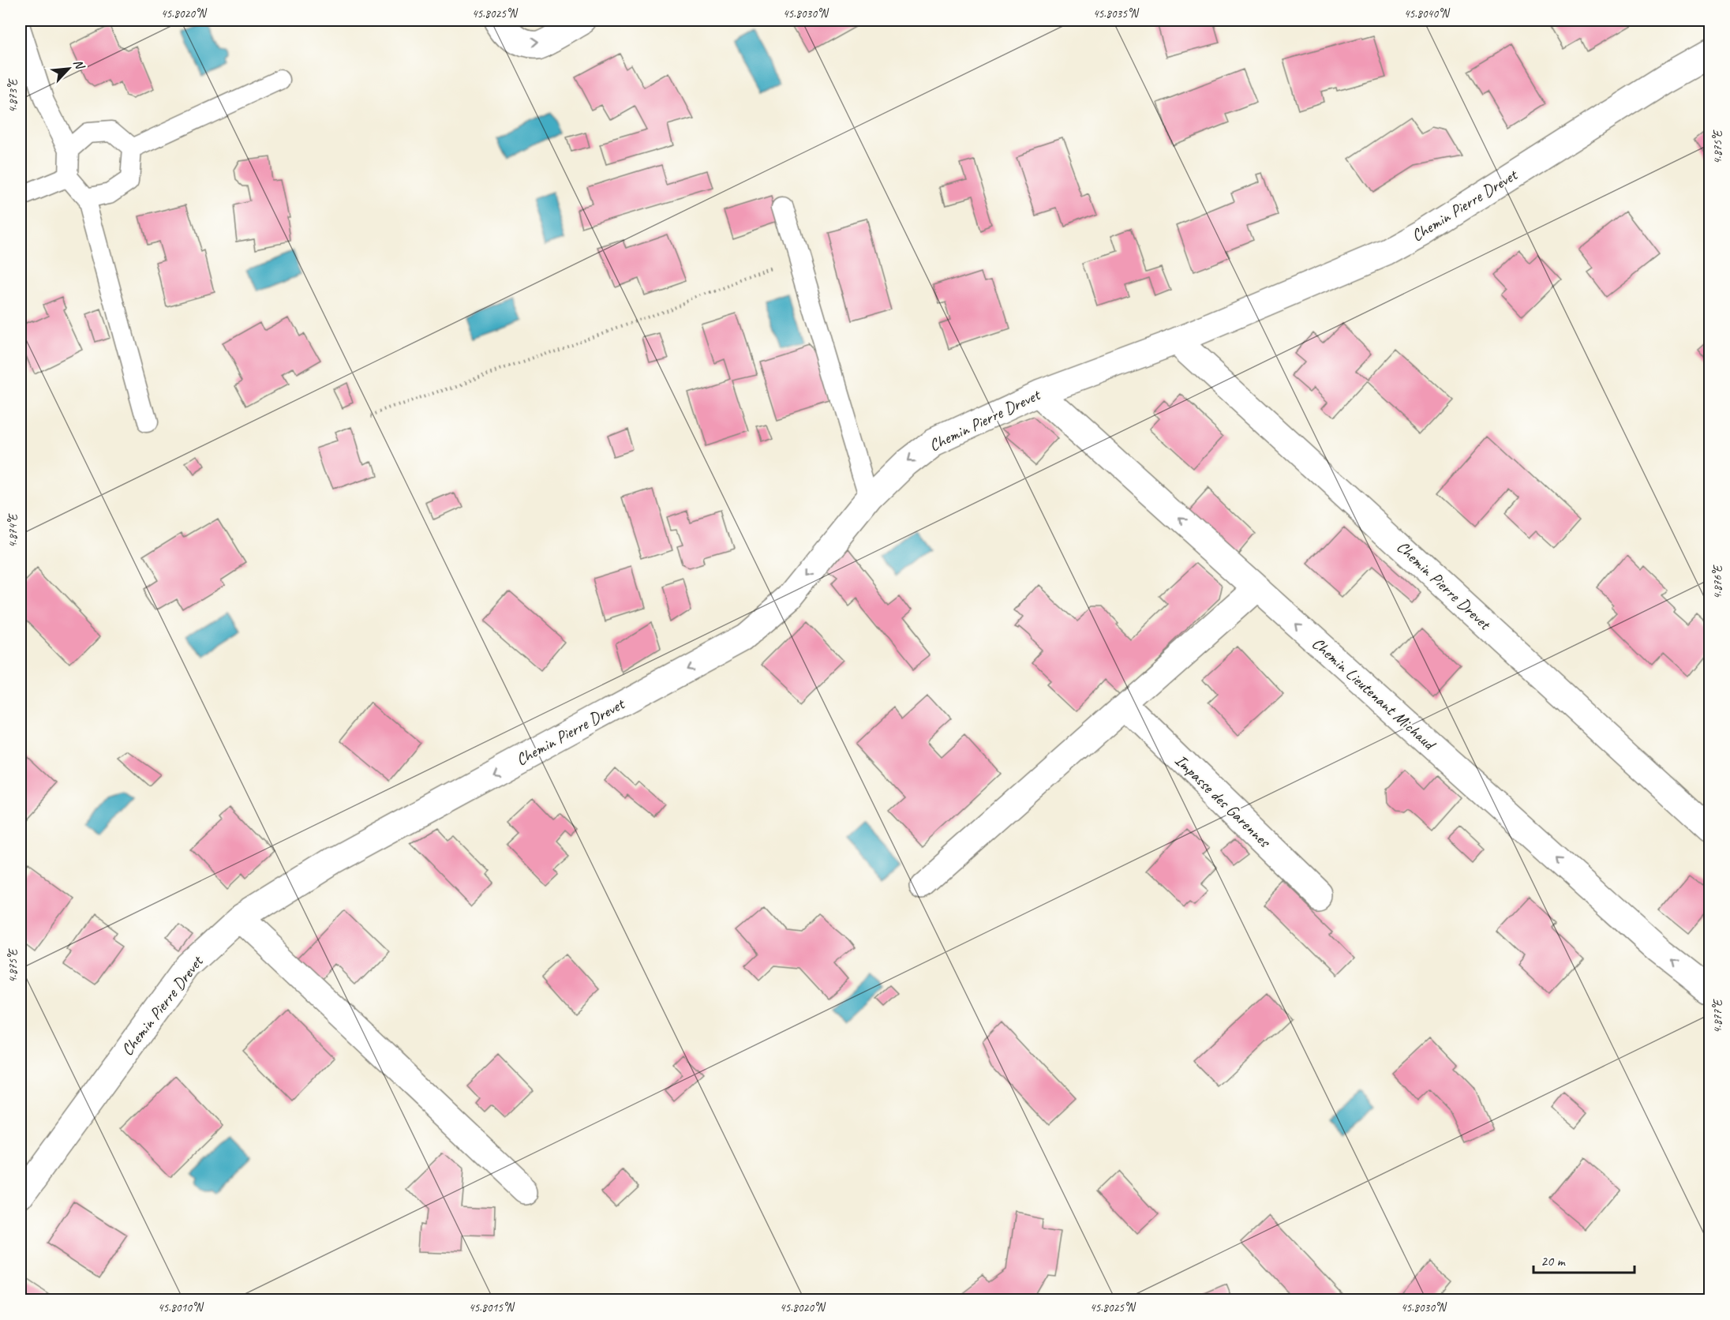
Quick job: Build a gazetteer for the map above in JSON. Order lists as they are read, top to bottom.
{
  "streets": {
    "street": ["Chemin Pierre Drevet", "Chemin Lieutenant Michaud", "Impasse des Garennes"]
  },
  "crossings": [
    ["Chemin Pierre Drevet", "Chemin Lieutenant Michaud"]
  ],
  "one_way": ["Chemin Lieutenant Michaud"],
  "scale_bar": "20 m",
  "north": "top right",
  "coordinates": [
    "45.8020°N",
    "45.8025°N",
    "45.8030°N",
    "45.8035°N",
    "45.8040°N",
    "4.873°E",
    "4.875°E",
    "4.874°E",
    "4.876°E",
    "4.877°E",
    "45.8010°N",
    "45.8015°N"
  ]
}
